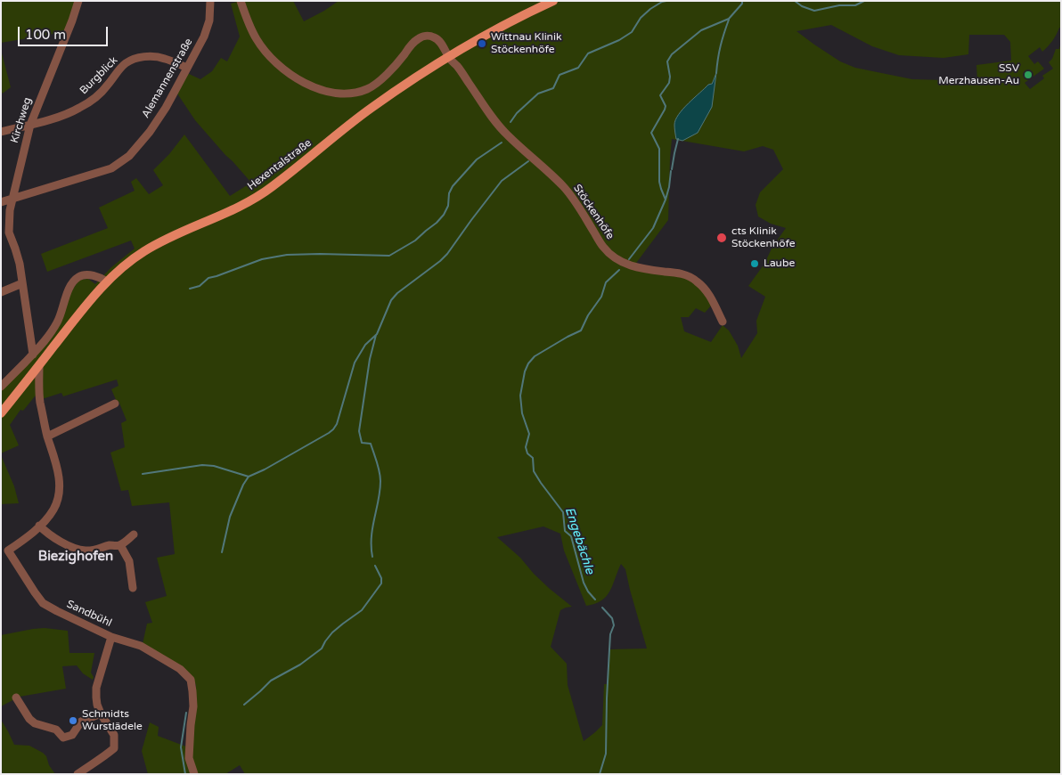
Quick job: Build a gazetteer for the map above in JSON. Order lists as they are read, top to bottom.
{
  "streets": {
    "main road": ["Hexentalstraße"],
    "street": [
      "Burgblick",
      "Alemannenstraße",
      "Kirchweg",
      "Stöckenhöfe",
      "Sandbühl"
    ]
  },
  "crossings": [
    ["Burgblick", "Alemannenstraße"],
    ["Burgblick", "Kirchweg"],
    ["Alemannenstraße", "Kirchweg"],
    ["Hexentalstraße", "Stöckenhöfe"]
  ],
  "districts": ["Biezighofen"],
  "water": ["Engebächle"],
  "places": [
    "Wittnau Klinik Stöckenhöfe",
    "SSV Merzhausen-Au",
    "cts Klinik Stöckenhöfe",
    "Laube",
    "Schmidts Wurstlädele"
  ],
  "scale_bar": "100 m"
}
